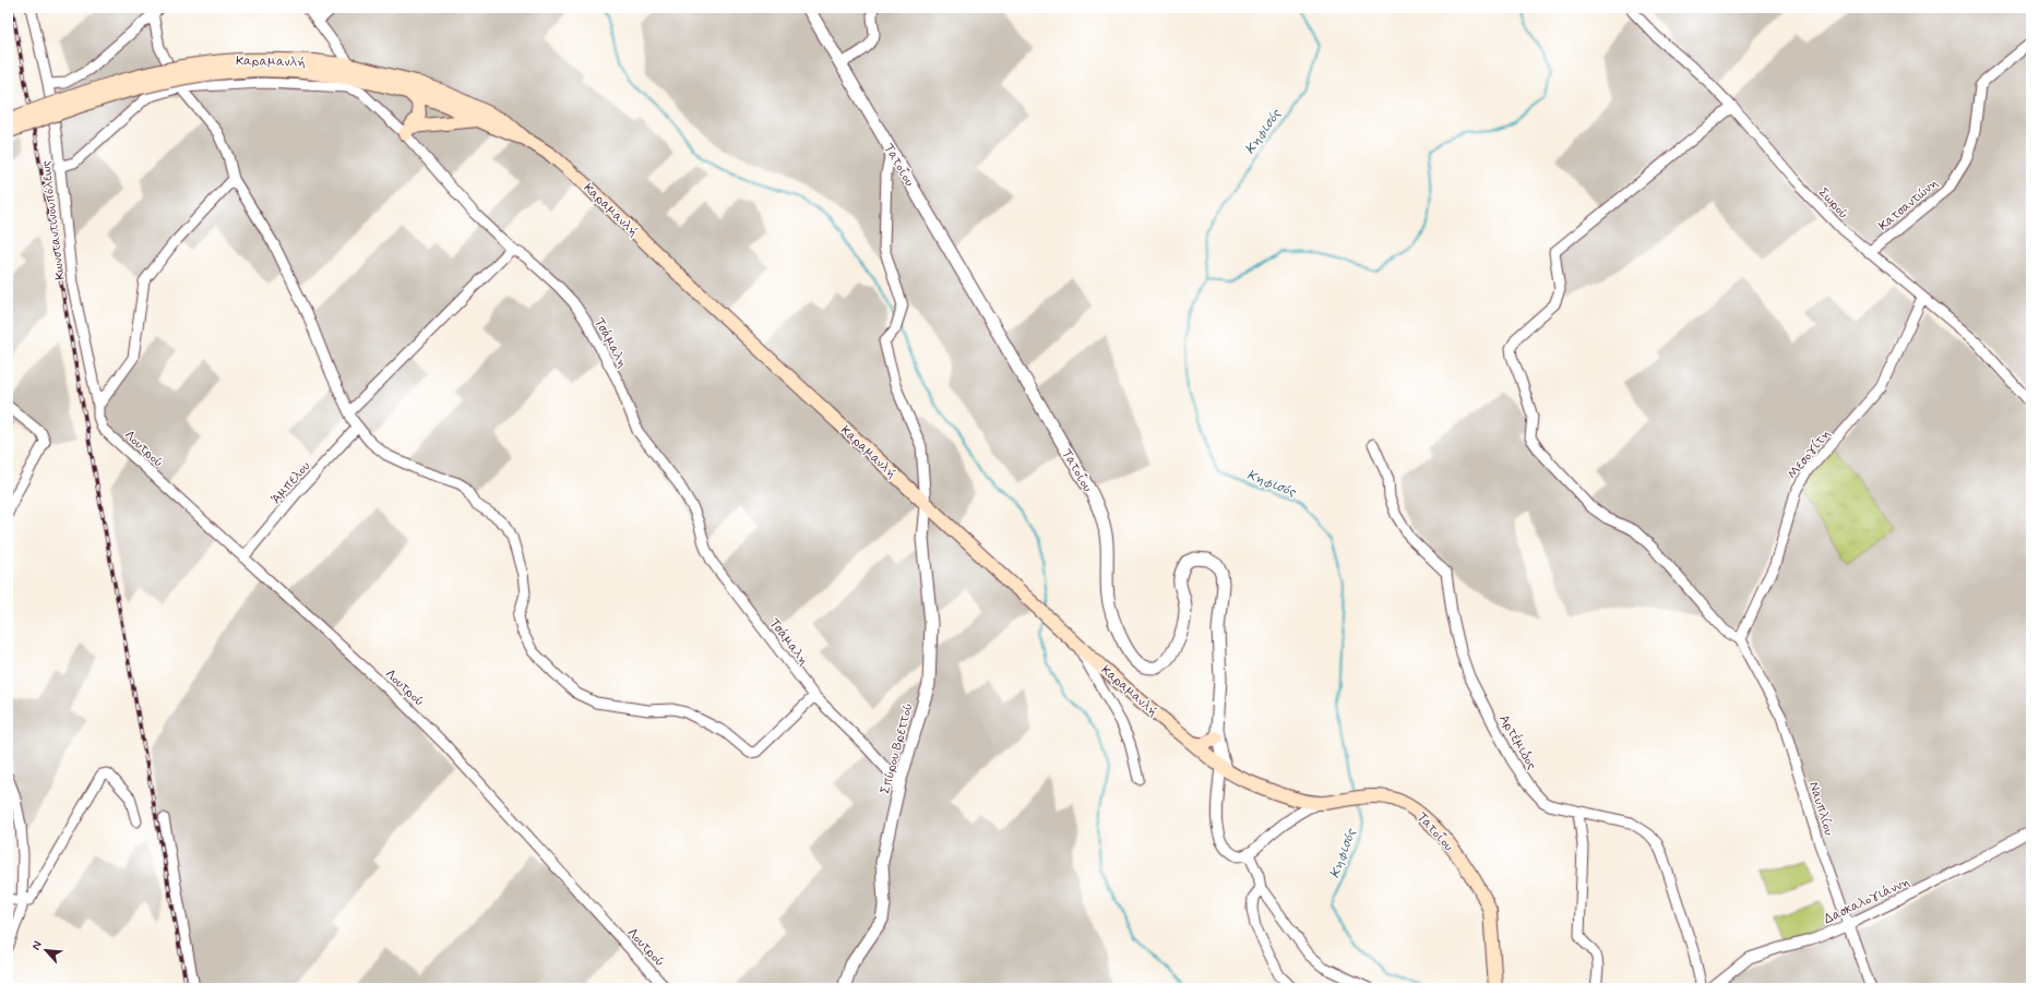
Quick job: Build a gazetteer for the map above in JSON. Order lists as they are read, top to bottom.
{
  "streets": {
    "main road": ["Καραμανλή", "Τατοΐου"],
    "street": [
      "Σωρού",
      "Κατσαντώνη",
      "Κωνσταντινουπόλεως",
      "Τσάμαλη",
      "Λουτρού",
      "Μεσογίτη",
      "Άμπελου",
      "Αρτέμιδος",
      "Σπύρου Βρεττού",
      "Ναυπλίου",
      "Δασκαλογιάννη"
    ]
  },
  "crossings": [
    ["Καραμανλή", "Τατοΐου"],
    ["Καραμανλή", "Σπύρου Βρεττού"],
    ["Σωρού", "Κατσαντώνη"],
    ["Σωρού", "Μεσογίτη"],
    ["Κωνσταντινουπόλεως", "Τσάμαλη"],
    ["Κωνσταντινουπόλεως", "Λουτρού"],
    ["Τσάμαλη", "Σπύρου Βρεττού"],
    ["Λουτρού", "Άμπελου"],
    ["Μεσογίτη", "Ναυπλίου"],
    ["Ναυπλίου", "Δασκαλογιάννη"]
  ],
  "water": ["Κηφισός"],
  "north": "top left"
}
